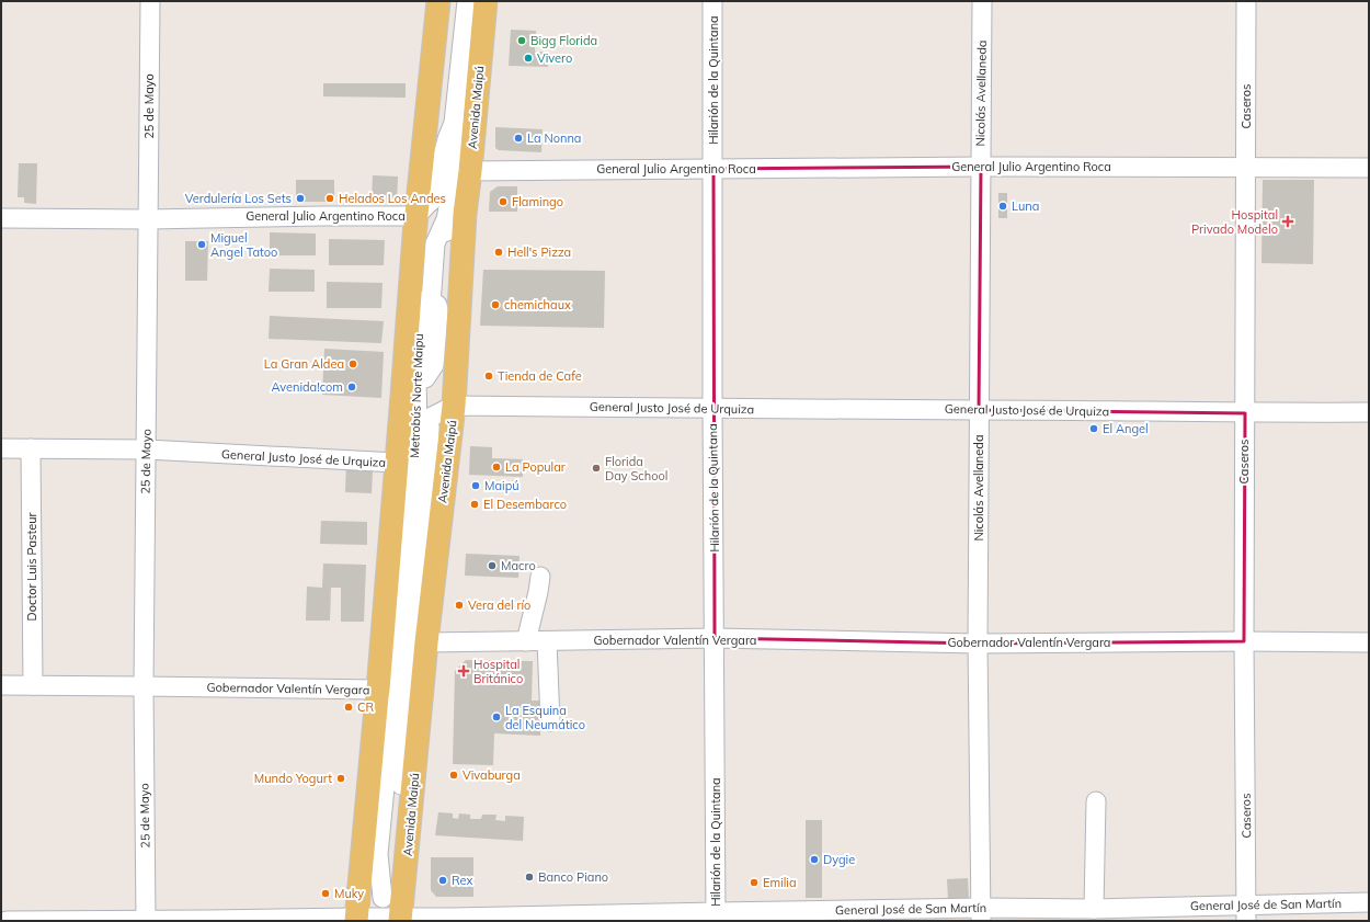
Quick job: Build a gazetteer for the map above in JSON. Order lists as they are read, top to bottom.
{
  "streets": {
    "main road": ["Avenida Maipú"],
    "street": [
      "Hilarión de la Quintana",
      "Nicolás Avellaneda",
      "25 de Mayo",
      "Caseros",
      "General Julio Argentino Roca",
      "Metrobús Norte Maipu",
      "General Justo José de Urquiza",
      "Doctor Luis Pasteur",
      "Gobernador Valentín Vergara",
      "General José de San Martín"
    ]
  },
  "crossings": [
    ["Hilarión de la Quintana", "General Julio Argentino Roca"],
    ["Hilarión de la Quintana", "General Justo José de Urquiza"],
    ["Hilarión de la Quintana", "Gobernador Valentín Vergara"],
    ["Hilarión de la Quintana", "General José de San Martín"],
    ["Nicolás Avellaneda", "General Julio Argentino Roca"],
    ["Nicolás Avellaneda", "General Justo José de Urquiza"],
    ["Nicolás Avellaneda", "Gobernador Valentín Vergara"],
    ["Nicolás Avellaneda", "General José de San Martín"],
    ["25 de Mayo", "General Julio Argentino Roca"],
    ["25 de Mayo", "General Justo José de Urquiza"],
    ["25 de Mayo", "Gobernador Valentín Vergara"],
    ["25 de Mayo", "General José de San Martín"],
    ["Caseros", "General Julio Argentino Roca"],
    ["Caseros", "General Justo José de Urquiza"],
    ["Caseros", "Gobernador Valentín Vergara"],
    ["Caseros", "General José de San Martín"],
    ["Avenida Maipú", "General Julio Argentino Roca"],
    ["Avenida Maipú", "Metrobús Norte Maipu"],
    ["Avenida Maipú", "General Justo José de Urquiza"],
    ["Avenida Maipú", "Gobernador Valentín Vergara"],
    ["Avenida Maipú", "General José de San Martín"],
    ["General Julio Argentino Roca", "Metrobús Norte Maipu"],
    ["Metrobús Norte Maipu", "General Justo José de Urquiza"],
    ["Metrobús Norte Maipu", "Gobernador Valentín Vergara"],
    ["Metrobús Norte Maipu", "General José de San Martín"],
    ["General Justo José de Urquiza", "Doctor Luis Pasteur"],
    ["Doctor Luis Pasteur", "Gobernador Valentín Vergara"]
  ],
  "places": {
    "other": [
      "Bigg Florida",
      "Vivero",
      "La Nonna",
      "Verdulería Los Sets",
      "Helados Los Andes",
      "Flamingo",
      "Luna",
      "Miguel Angel Tatoo",
      "Hell's Pizza",
      "chemichaux",
      "La Gran Aldea",
      "Tienda de Cafe",
      "Avenida!com",
      "El Angel",
      "La Popular",
      "Florida Day School",
      "Maipú",
      "El Desembarco",
      "Macro",
      "Vera del río",
      "CR",
      "La Esquina del Neumático",
      "Vivaburga",
      "Mundo Yogurt",
      "Dygie",
      "Banco Piano",
      "Rex",
      "Emilia",
      "Muky"
    ],
    "health": ["Hospital Privado Modelo", "Hospital Británico"]
  }
}
